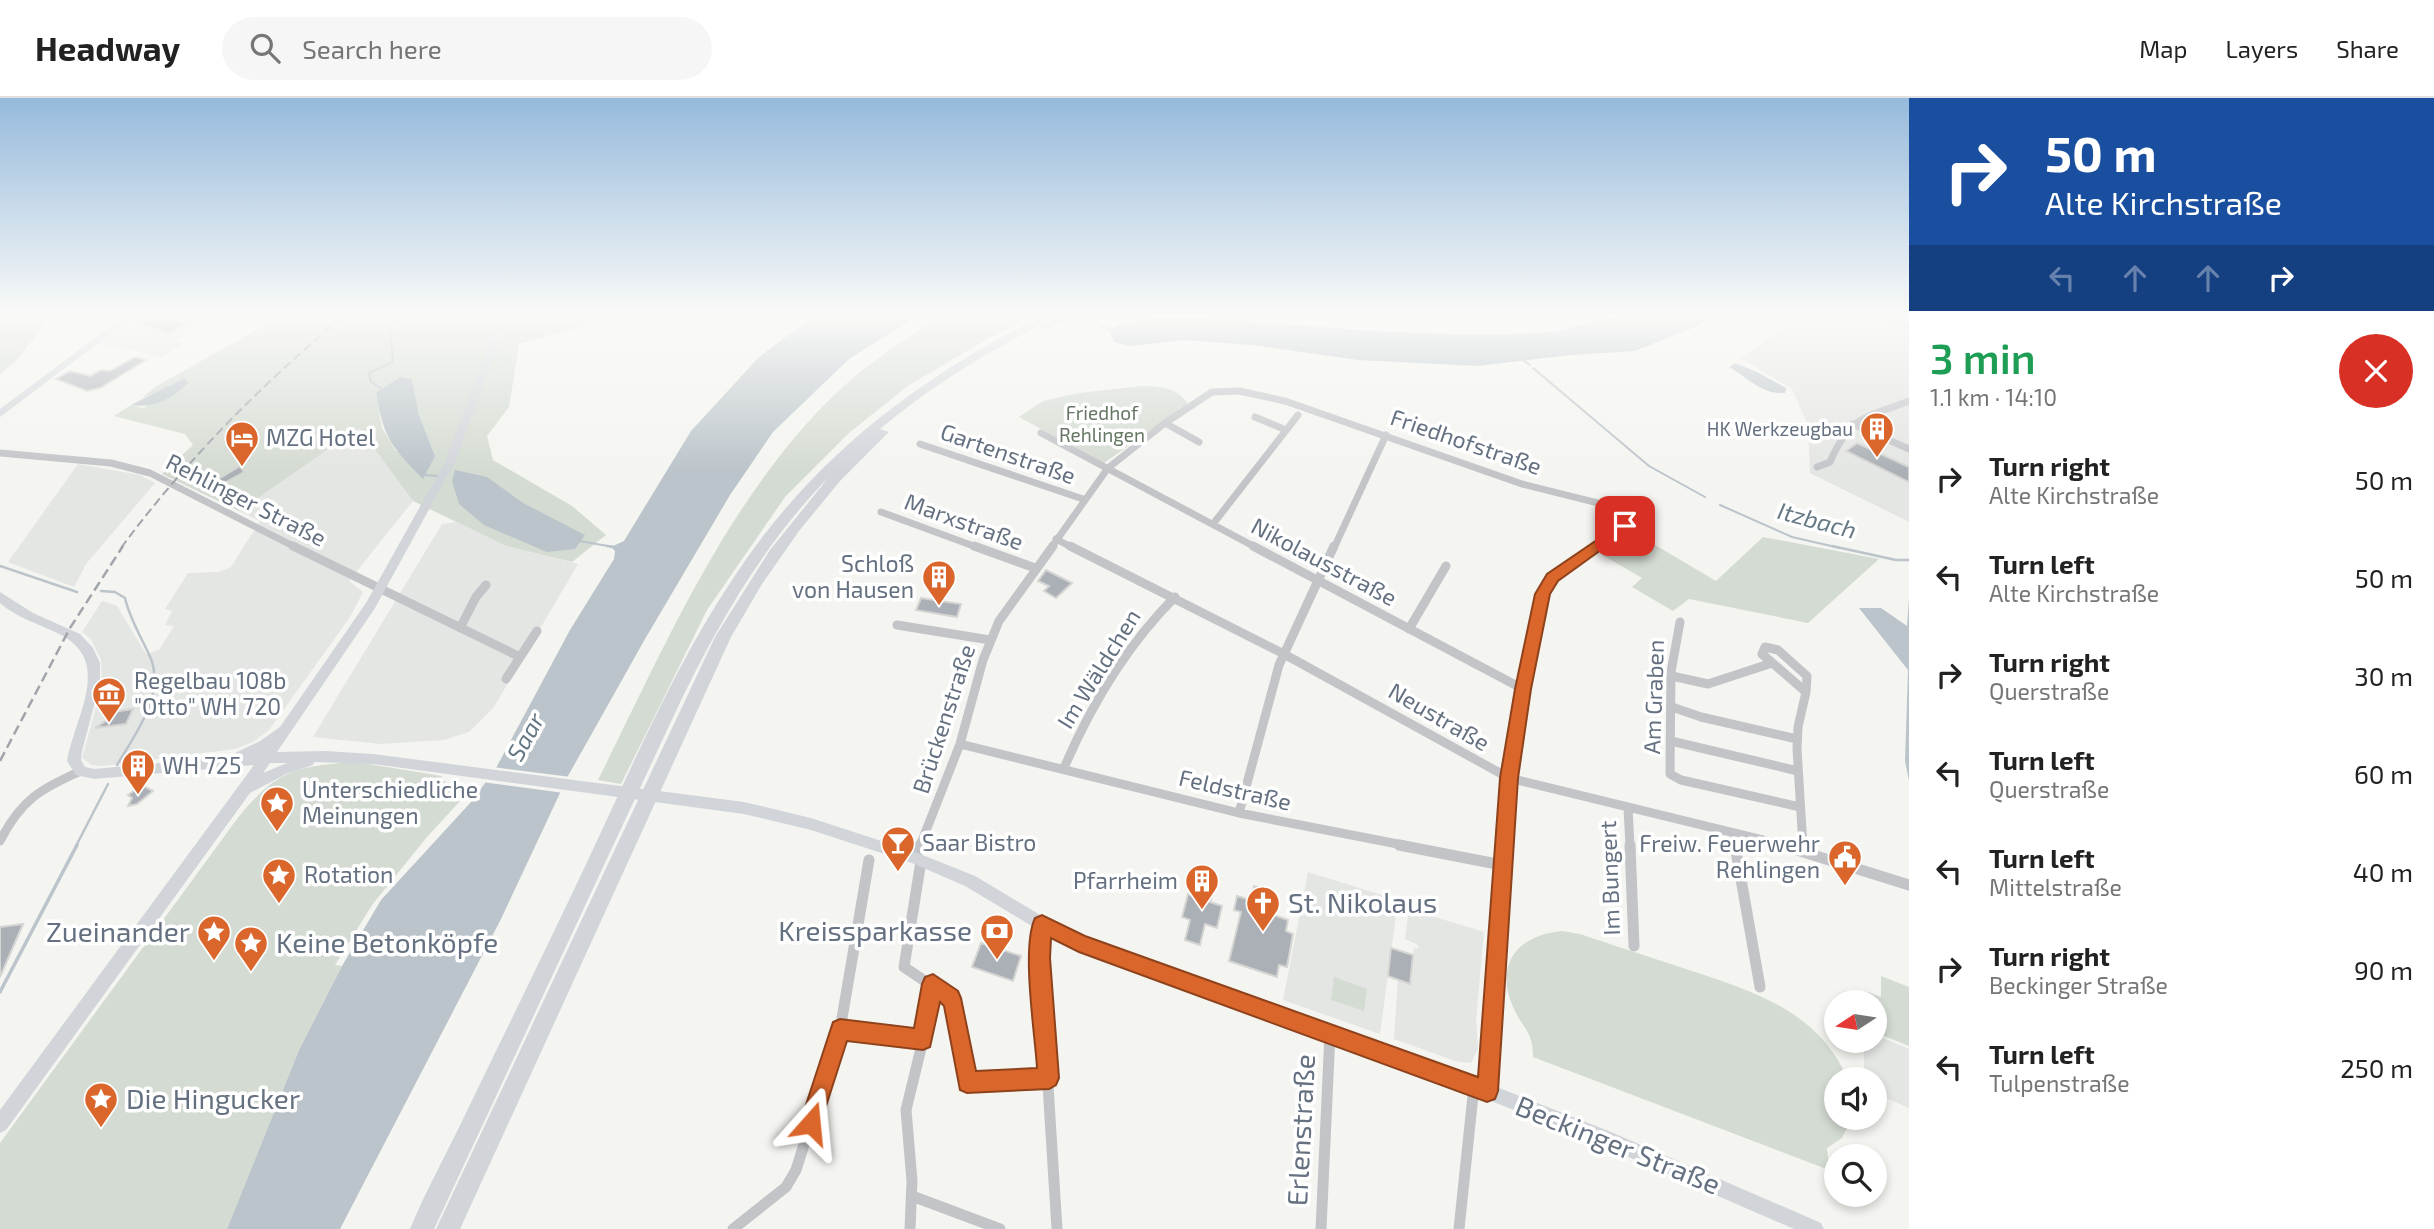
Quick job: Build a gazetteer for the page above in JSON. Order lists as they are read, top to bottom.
{
  "streets": {
    "main road": ["Beckinger Straße"],
    "street": [
      "Friedhofstraße",
      "Gartenstraße",
      "Rehlinger Straße",
      "Marxstraße",
      "Nikolausstraße",
      "Im Wäldchen",
      "Am Graben",
      "Neustraße",
      "Brückenstraße",
      "Feldstraße",
      "Im Bungert",
      "Erlenstraße"
    ]
  },
  "crossings": [
    ["Friedhofstraße", "Gartenstraße"],
    ["Friedhofstraße", "Marxstraße"],
    ["Friedhofstraße", "Nikolausstraße"],
    ["Friedhofstraße", "Neustraße"],
    ["Friedhofstraße", "Brückenstraße"],
    ["Im Wäldchen", "Neustraße"],
    ["Im Wäldchen", "Feldstraße"],
    ["Neustraße", "Im Bungert"],
    ["Brückenstraße", "Feldstraße"],
    ["Brückenstraße", "Beckinger Straße"],
    ["Erlenstraße", "Beckinger Straße"]
  ],
  "water": ["Itzbach", "Saar"],
  "parks": ["Friedhof Rehlingen"],
  "places": {
    "building": [
      "HK Werkzeugbau",
      "Schloß von Hausen",
      "WH 725",
      "Pfarrheim"
    ],
    "hotel": ["MZG Hotel"],
    "museum": ["Regelbau 108b \"Otto\" WH 720"],
    "place": [
      "Unterschiedliche Meinungen",
      "Rotation",
      "Zueinander",
      "Keine Betonköpfe",
      "Die Hingucker"
    ],
    "bar": ["Saar Bistro"],
    "public building": ["Freiw. Feuerwehr Rehlingen"],
    "church": ["St. Nikolaus"],
    "bank": ["Kreissparkasse"]
  },
  "north": "left",
  "page": {
    "header": "Headway",
    "search": "Search here",
    "nav": ["Map", "Layers", "Share"],
    "turn": ["50 m", "Alte Kirchstraße"],
    "heading": ["3 min", "1.1 km · 14:10"],
    "list": [
      {
        "name": "Turn right",
        "note": "Alte Kirchstraße",
        "value": "50 m"
      },
      {
        "name": "Turn left",
        "note": "Alte Kirchstraße",
        "value": "50 m"
      },
      {
        "name": "Turn right",
        "note": "Querstraße",
        "value": "30 m"
      },
      {
        "name": "Turn left",
        "note": "Querstraße",
        "value": "60 m"
      },
      {
        "name": "Turn left",
        "note": "Mittelstraße",
        "value": "40 m"
      },
      {
        "name": "Turn right",
        "note": "Beckinger Straße",
        "value": "90 m"
      },
      {
        "name": "Turn left",
        "note": "Tulpenstraße",
        "value": "250 m"
      }
    ]
  }
}
